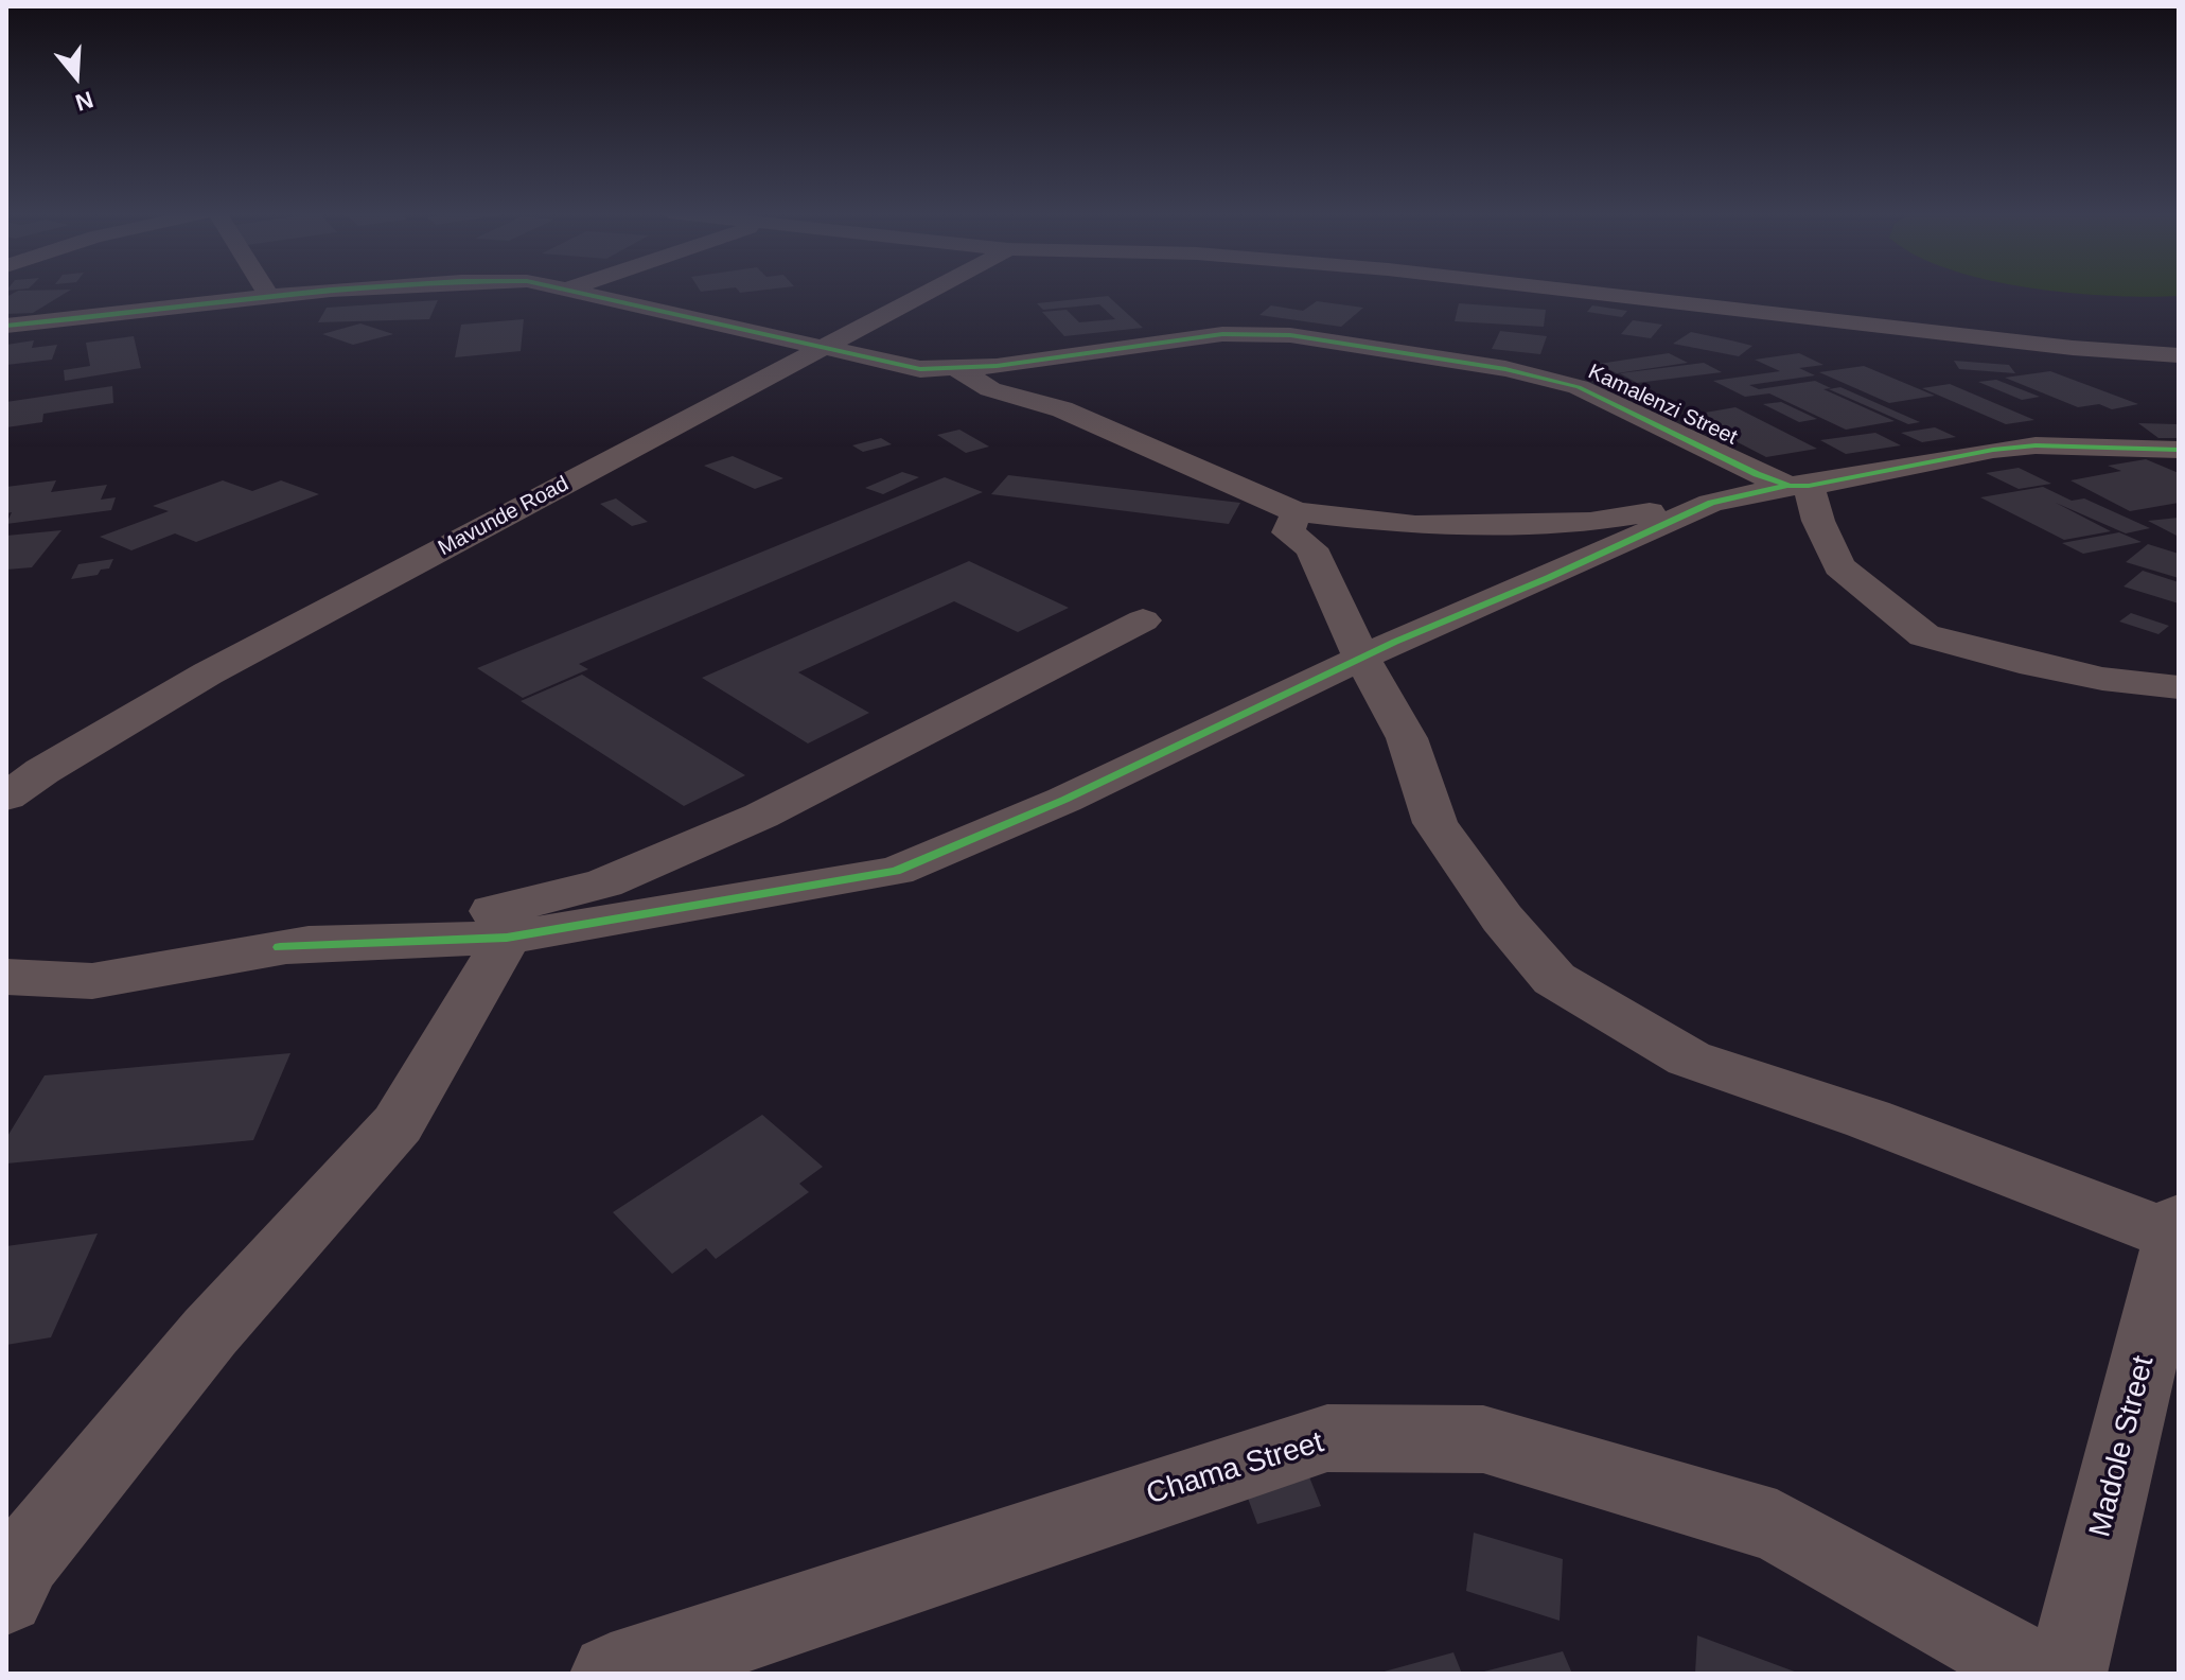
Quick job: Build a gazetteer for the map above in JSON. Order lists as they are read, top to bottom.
{
  "streets": {
    "street": [
      "Kamalenzi Street",
      "Mavunde Road",
      "Madole Street",
      "Chama Street"
    ]
  },
  "crossings": [
    ["Kamalenzi Street", "Mavunde Road"]
  ],
  "north": "bottom"
}
